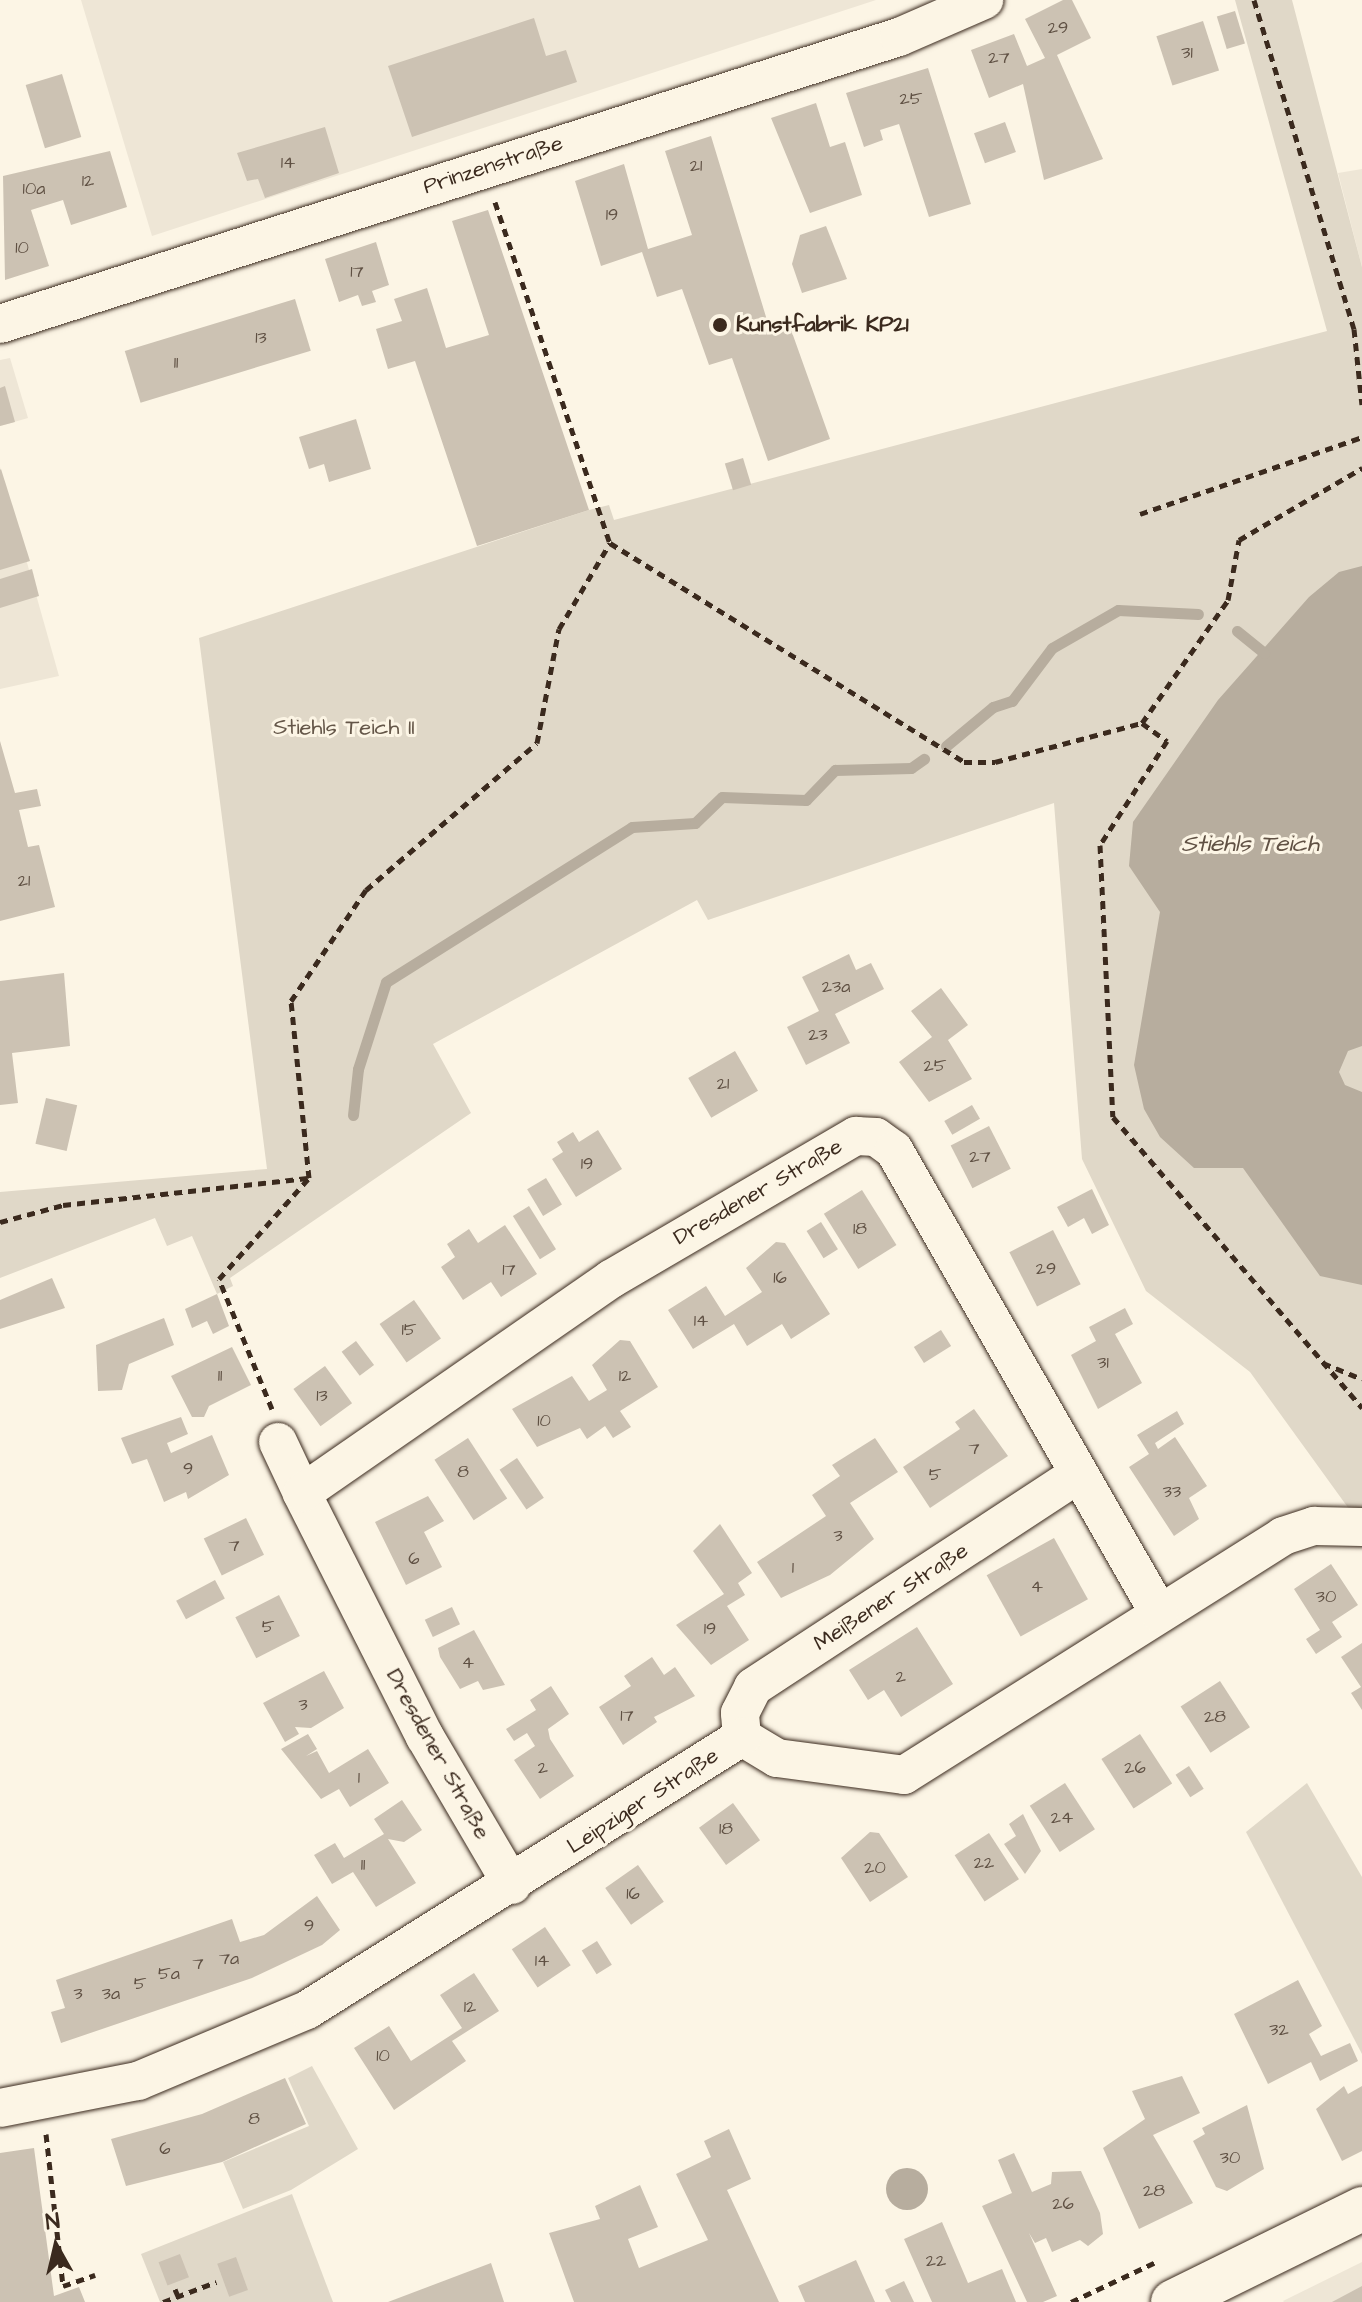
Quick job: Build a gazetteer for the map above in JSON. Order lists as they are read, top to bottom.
{
  "streets": {
    "street": [
      "Prinzenstraße",
      "Dresdener Straße",
      "Meißener Straße",
      "Leipziger Straße"
    ]
  },
  "crossings": [
    ["Dresdener Straße", "Meißener Straße"],
    ["Dresdener Straße", "Leipziger Straße"],
    ["Meißener Straße", "Leipziger Straße"]
  ],
  "water": ["Stiehls Teich"],
  "parks": ["Stiehls Teich II"],
  "places": ["Kunstfabrik KP21"],
  "house_numbers": [
    "29",
    "31",
    "27",
    "25",
    "14",
    "21",
    "12",
    "10a",
    "19",
    "10",
    "17",
    "13",
    "11",
    "21",
    "23a",
    "23",
    "25",
    "21",
    "27",
    "19",
    "18",
    "29",
    "17",
    "16",
    "14",
    "15",
    "31",
    "11",
    "12",
    "13",
    "10",
    "7",
    "9",
    "8",
    "5",
    "33",
    "3",
    "7",
    "6",
    "1",
    "4",
    "30",
    "5",
    "19",
    "4",
    "2",
    "3",
    "17",
    "28",
    "2",
    "26",
    "1",
    "24",
    "18",
    "22",
    "11",
    "20",
    "16",
    "9",
    "7a",
    "14",
    "7",
    "5a",
    "5",
    "3",
    "3a",
    "12",
    "32",
    "10",
    "8",
    "6",
    "30",
    "28",
    "26",
    "22"
  ],
  "north": "top"
}
